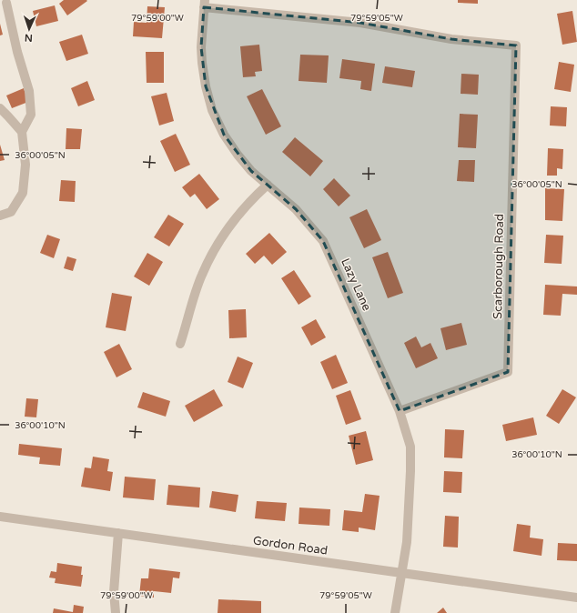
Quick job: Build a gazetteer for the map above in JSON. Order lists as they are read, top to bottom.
{
  "streets": {
    "street": ["Scarborough Road", "Lazy Lane", "Gordon Road"]
  },
  "crossings": [
    ["Scarborough Road", "Lazy Lane"],
    ["Lazy Lane", "Gordon Road"]
  ],
  "north": "bottom",
  "coordinates": [
    "79°59'00\"W",
    "79°59'05\"W",
    "36°00'05\"N",
    "36°00'10\"N"
  ]
}
